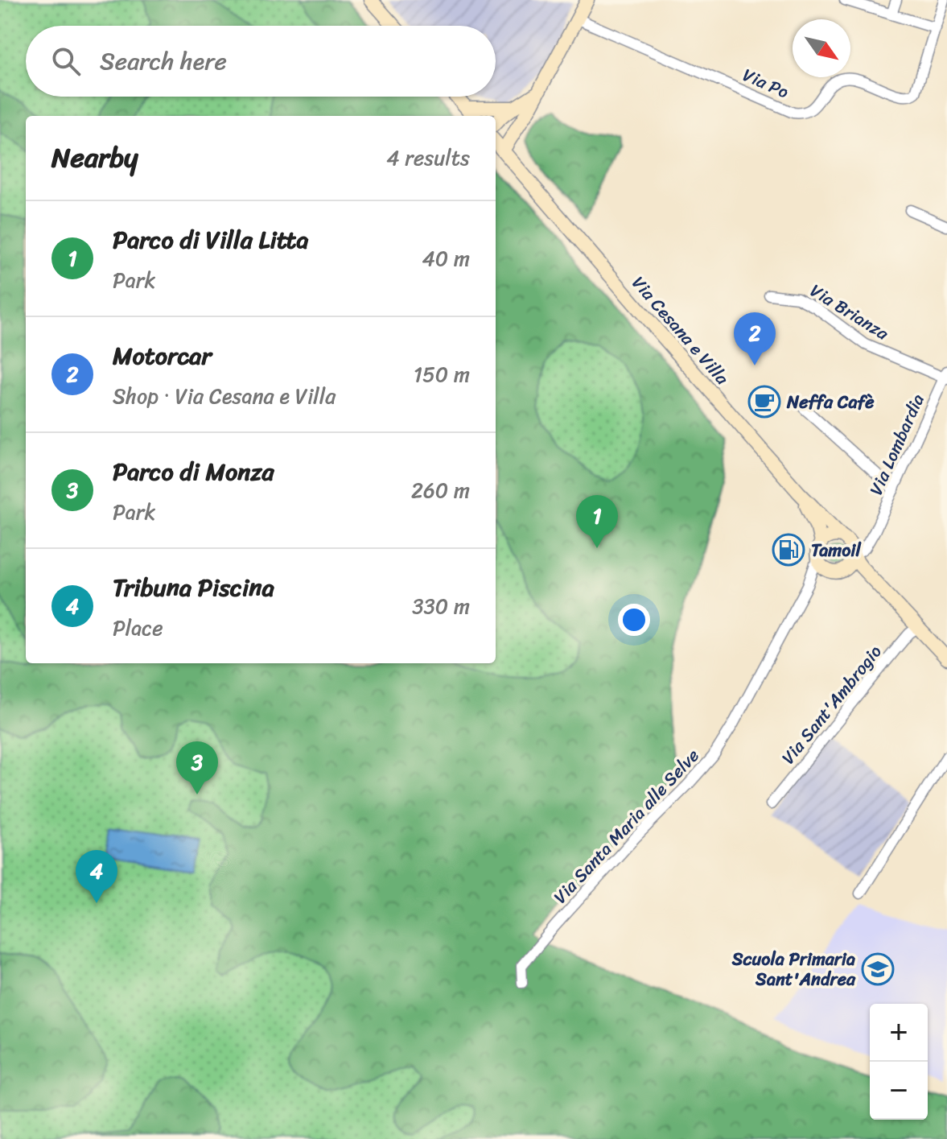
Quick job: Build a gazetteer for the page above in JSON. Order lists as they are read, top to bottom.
{
  "streets": {
    "main road": ["Via Cesana e Villa"],
    "street": [
      "Via Po",
      "Via Brianza",
      "Via Lombardia",
      "Via Sant'Ambrogio",
      "Via Santa Maria alle Selve"
    ]
  },
  "crossings": [
    ["Via Brianza", "Via Lombardia"],
    ["Via Cesana e Villa", "Via Lombardia"],
    ["Via Cesana e Villa", "Via Sant'Ambrogio"],
    ["Via Cesana e Villa", "Via Santa Maria alle Selve"],
    ["Via Lombardia", "Via Santa Maria alle Selve"]
  ],
  "places": {
    "cafe": ["Neffa Cafè"],
    "fuel station": ["Tamoil"],
    "school or university": ["Scuola Primaria Sant'Andrea"]
  },
  "north": "bottom right",
  "page": {
    "search": "Search here",
    "heading": ["Nearby", "4 results"],
    "list": [
      {
        "mark": "1",
        "name": "Parco di Villa Litta",
        "note": "Park",
        "value": "40 m"
      },
      {
        "mark": "2",
        "name": "Motorcar",
        "note": "Shop · Via Cesana e Villa",
        "value": "150 m"
      },
      {
        "mark": "3",
        "name": "Parco di Monza",
        "note": "Park",
        "value": "260 m"
      },
      {
        "mark": "4",
        "name": "Tribuna Piscina",
        "note": "Place",
        "value": "330 m"
      }
    ],
    "pins": [
      "2",
      "1",
      "3",
      "4"
    ],
    "map_buttons": ["+", "−"]
  }
}
